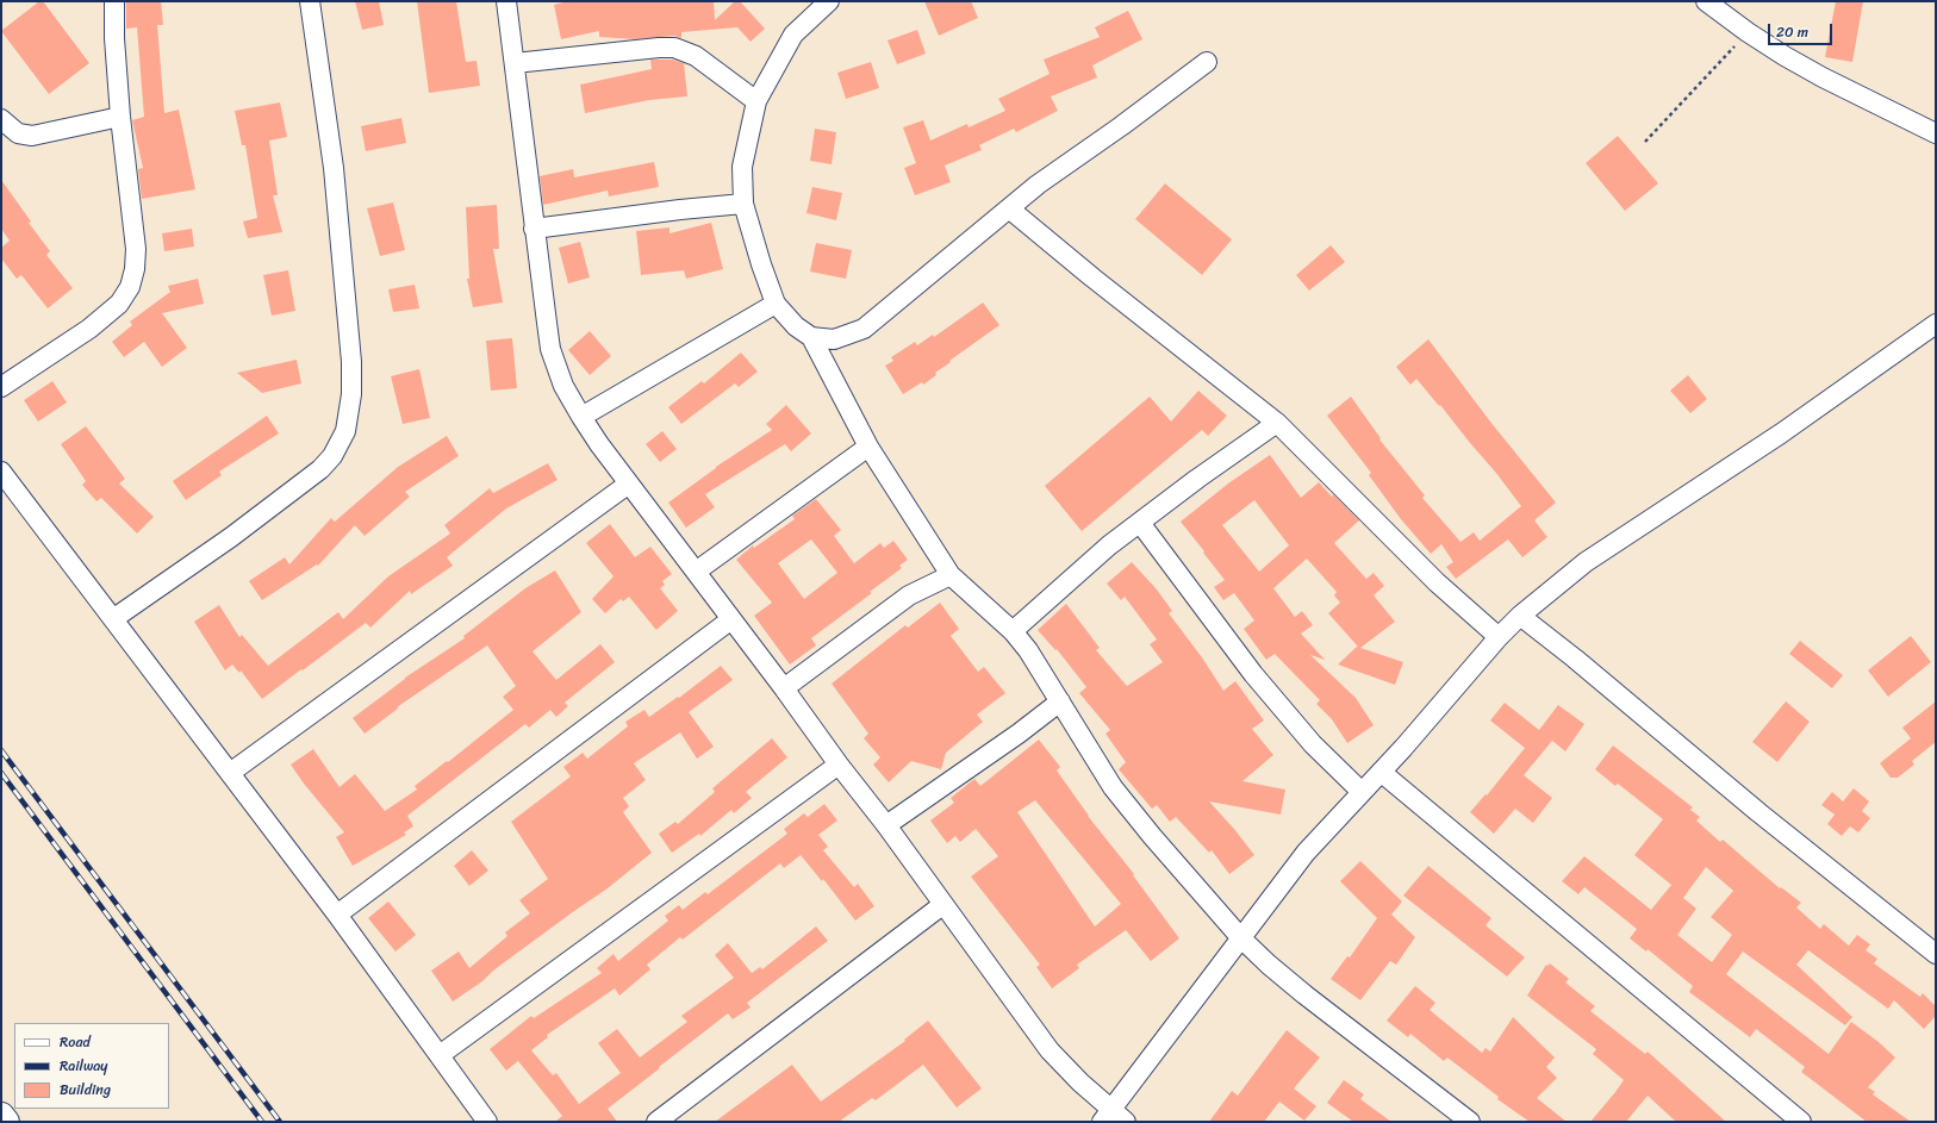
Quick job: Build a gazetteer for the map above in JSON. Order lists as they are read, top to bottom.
{
  "legend": ["Road", "Railway", "Building"],
  "scale_bar": "20 m"
}
